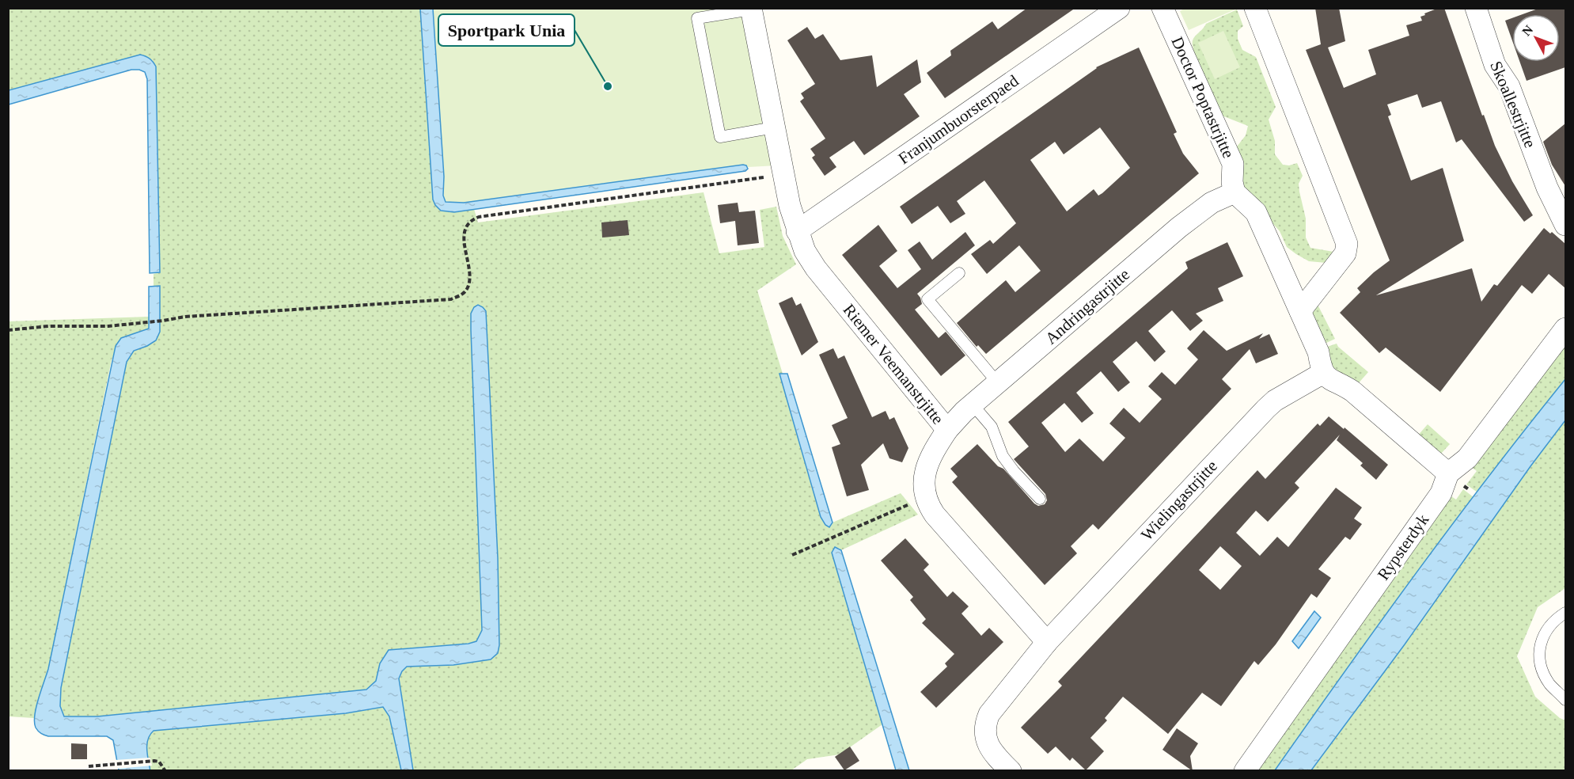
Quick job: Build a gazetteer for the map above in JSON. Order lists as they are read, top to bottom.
{
  "streets": {
    "street": [
      "Doctor Poptastrjitte",
      "Skoallestrjitte",
      "Franjumbuorsterpaed",
      "Andringastrjitte",
      "Riemer Veemanstrjitte",
      "Wielingastrjitte",
      "Rypsterdyk"
    ]
  },
  "crossings": [
    ["Doctor Poptastrjitte", "Andringastrjitte"],
    ["Franjumbuorsterpaed", "Riemer Veemanstrjitte"],
    ["Andringastrjitte", "Riemer Veemanstrjitte"]
  ],
  "places": ["Sportpark Unia"],
  "north": "top left"
}
